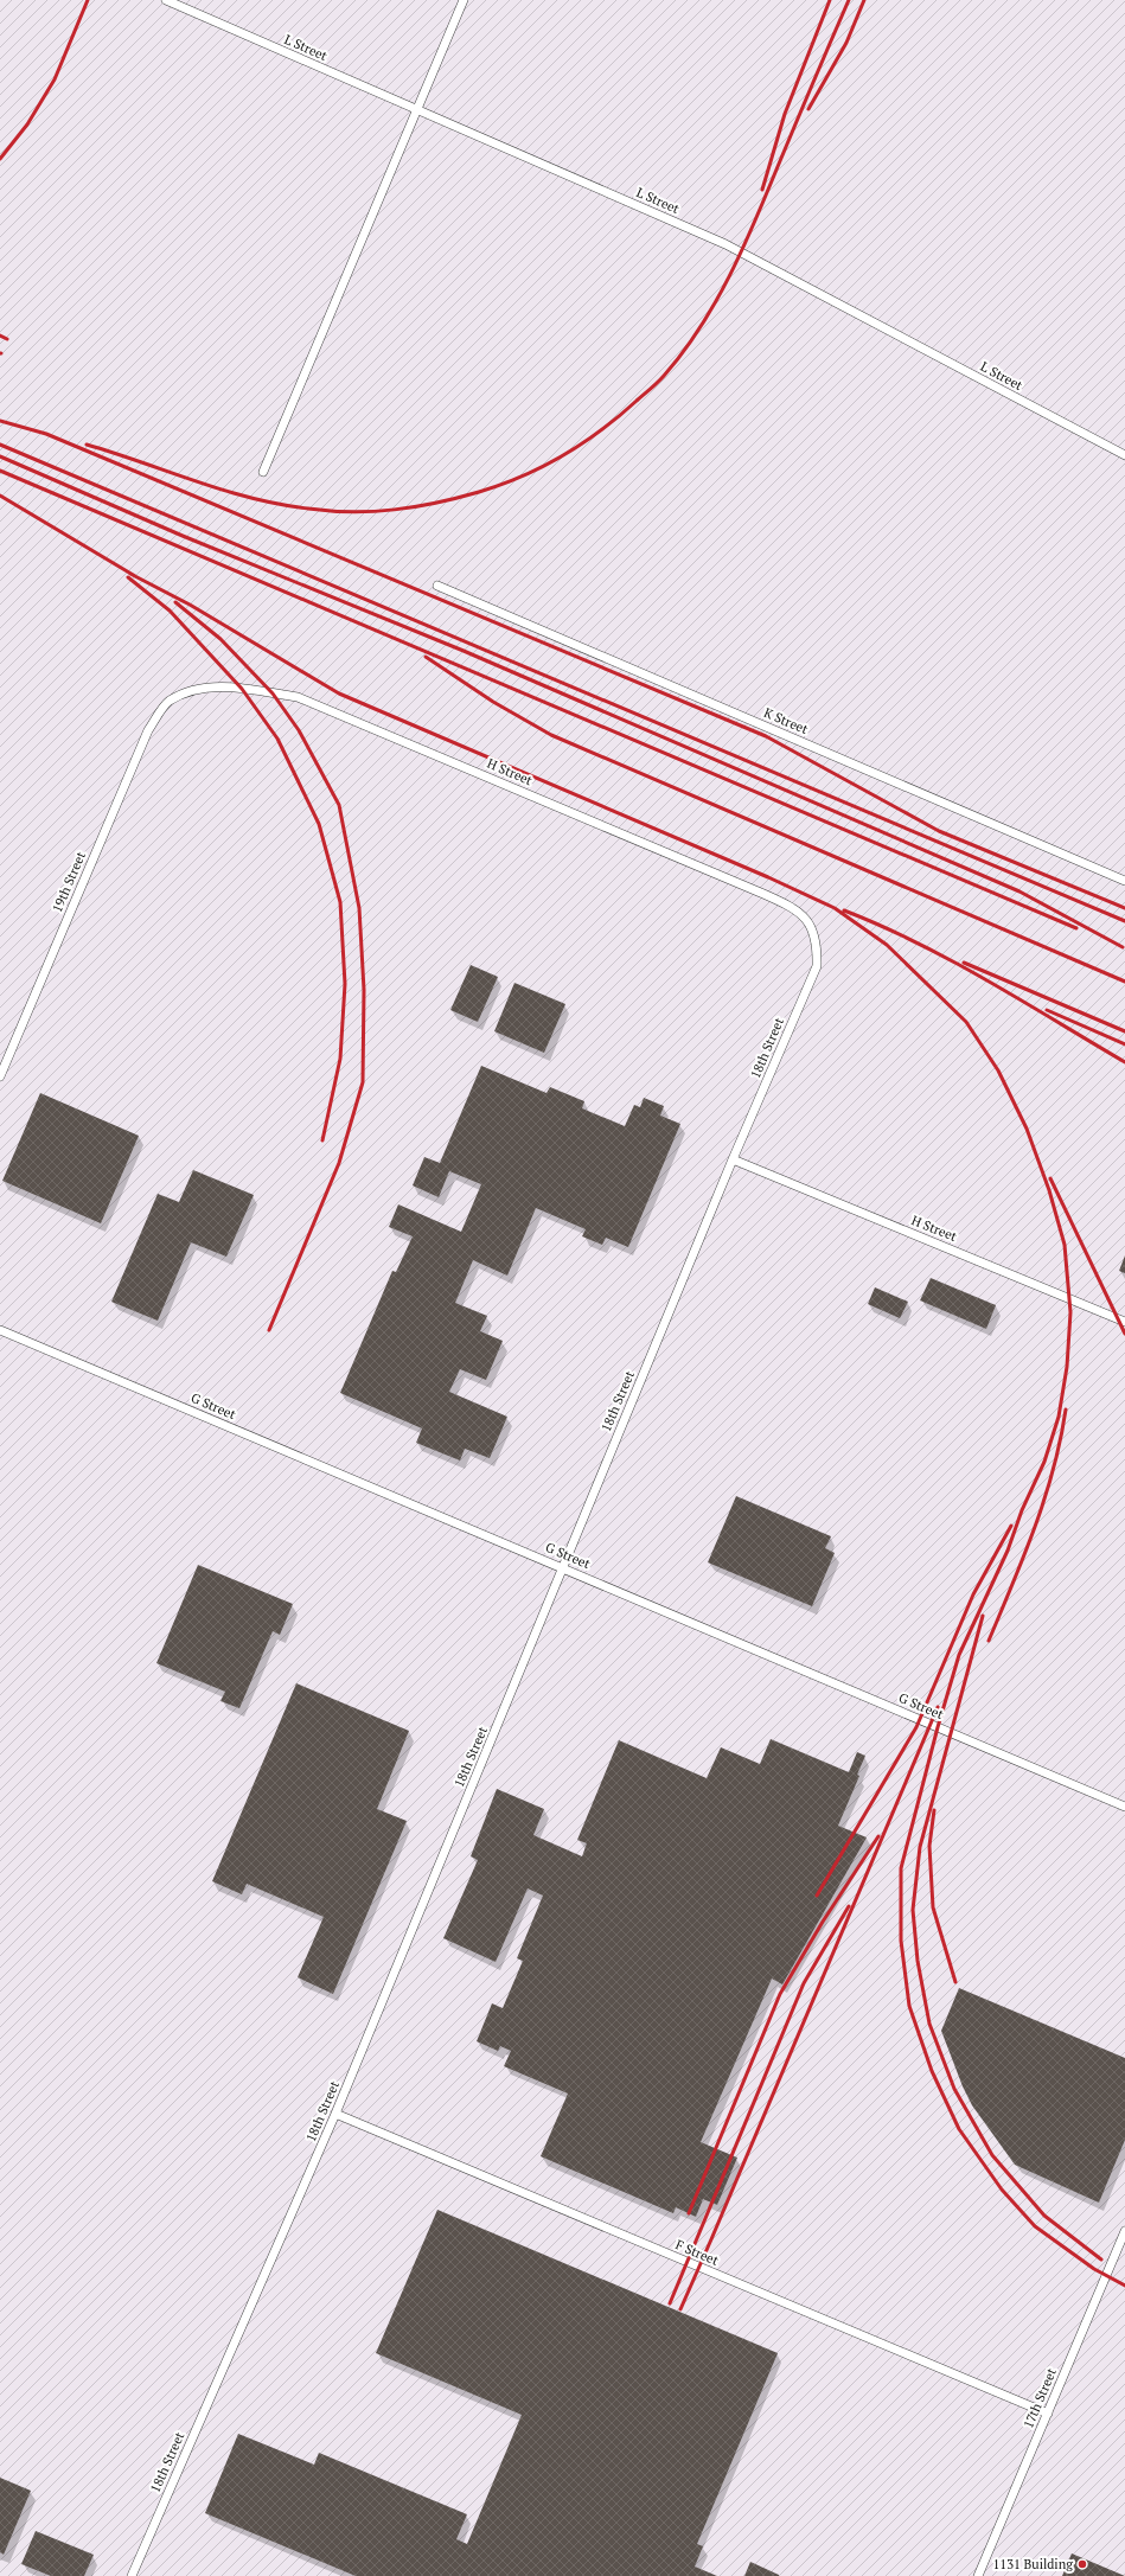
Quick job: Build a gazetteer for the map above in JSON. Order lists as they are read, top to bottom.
{
  "streets": {
    "lane": [
      "L Street",
      "K Street",
      "H Street",
      "19th Street",
      "18th Street",
      "G Street",
      "F Street",
      "17th Street"
    ]
  },
  "crossings": [
    ["H Street", "19th Street"],
    ["H Street", "18th Street"],
    ["18th Street", "G Street"],
    ["18th Street", "F Street"],
    ["F Street", "17th Street"]
  ],
  "places": ["1131 Building"]
}
